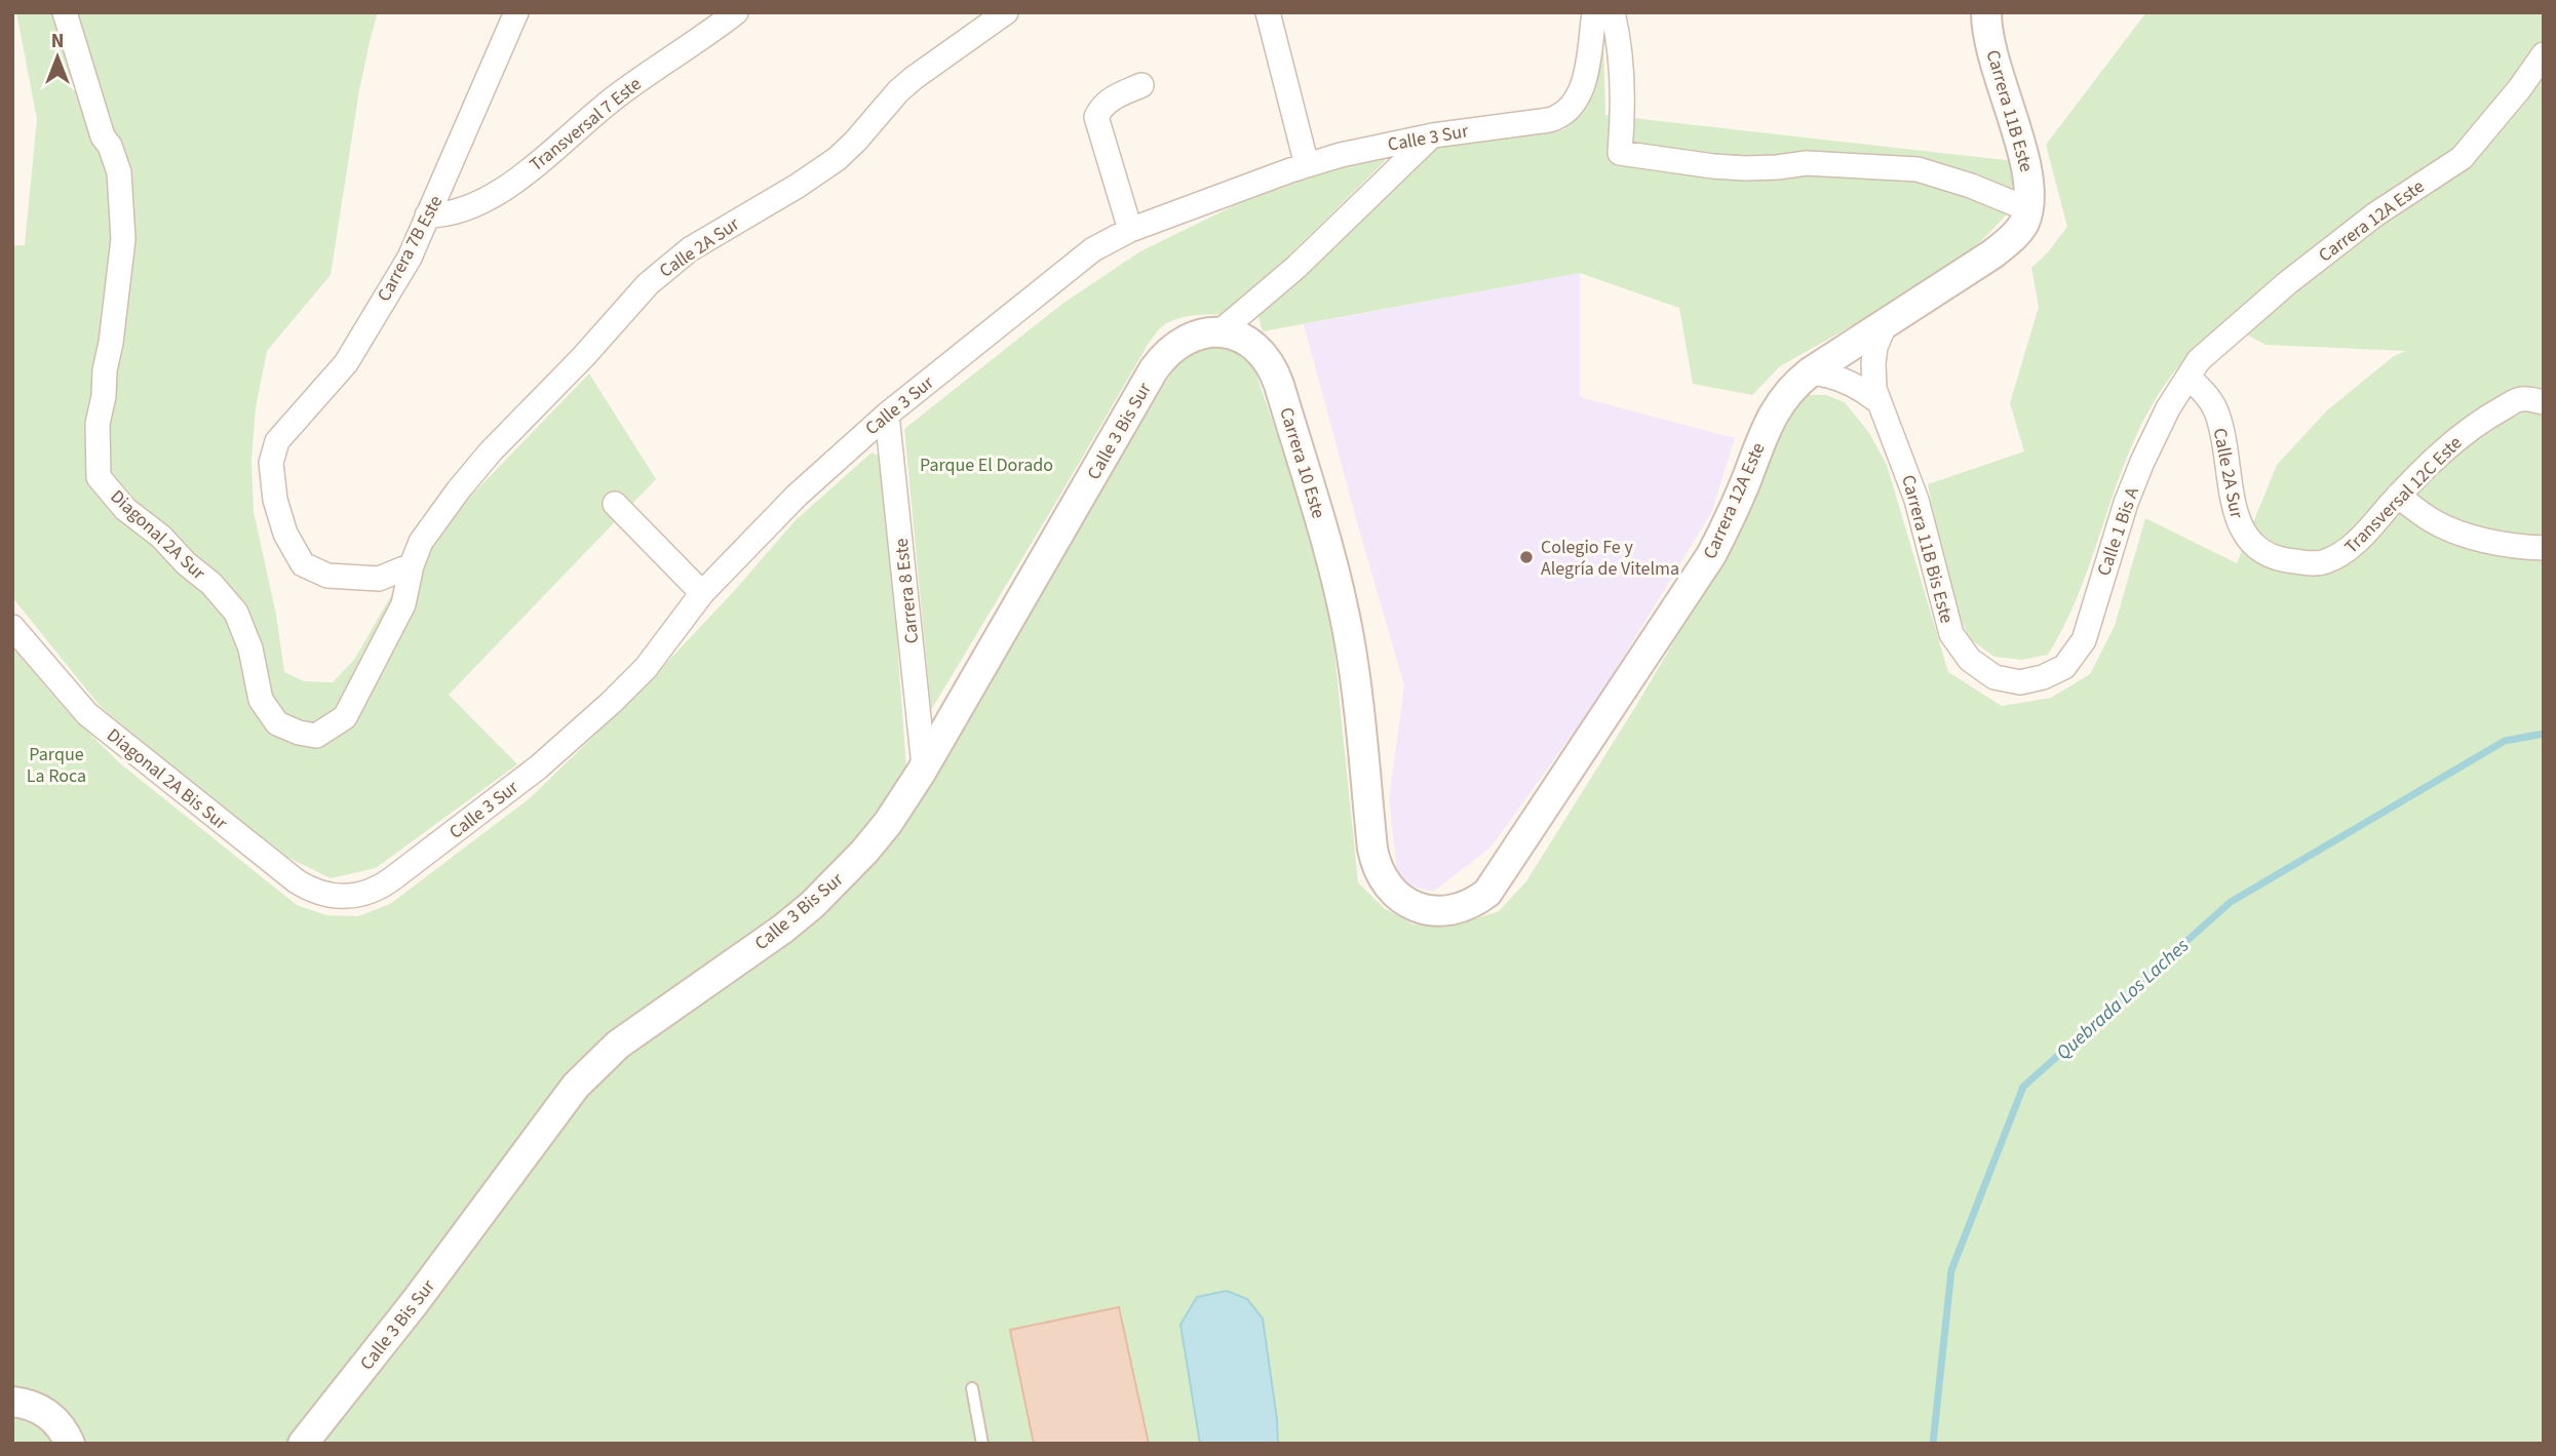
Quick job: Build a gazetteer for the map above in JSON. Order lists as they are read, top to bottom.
{
  "streets": {
    "street": [
      "Carrera 11B Este",
      "Transversal 7 Este",
      "Calle 3 Sur",
      "Carrera 12A Este",
      "Calle 2A Sur",
      "Carrera 7B Este",
      "Calle 3 Bis Sur",
      "Carrera 10 Este",
      "Transversal 12C Este",
      "Calle 1 Bis A",
      "Diagonal 2A Sur",
      "Carrera 11B Bis Este",
      "Carrera 8 Este",
      "Diagonal 2A Bis Sur"
    ]
  },
  "crossings": [
    ["Carrera 11B Este", "Carrera 12A Este"],
    ["Transversal 7 Este", "Carrera 7B Este"],
    ["Calle 3 Sur", "Carrera 8 Este"],
    ["Calle 3 Sur", "Diagonal 2A Bis Sur"],
    ["Carrera 12A Este", "Calle 2A Sur"],
    ["Carrera 12A Este", "Carrera 10 Este"],
    ["Carrera 12A Este", "Calle 1 Bis A"],
    ["Carrera 12A Este", "Carrera 11B Bis Este"],
    ["Calle 2A Sur", "Carrera 7B Este"],
    ["Calle 2A Sur", "Transversal 12C Este"],
    ["Calle 2A Sur", "Calle 1 Bis A"],
    ["Calle 2A Sur", "Diagonal 2A Sur"],
    ["Carrera 7B Este", "Diagonal 2A Sur"],
    ["Calle 3 Bis Sur", "Carrera 10 Este"],
    ["Calle 3 Bis Sur", "Carrera 8 Este"],
    ["Calle 1 Bis A", "Carrera 11B Bis Este"]
  ],
  "water": ["Quebrada Los Laches"],
  "parks": ["Parque El Dorado", "Parque La Roca"],
  "places": ["Colegio Fe y Alegría de Vitelma"],
  "north": "top"
}
